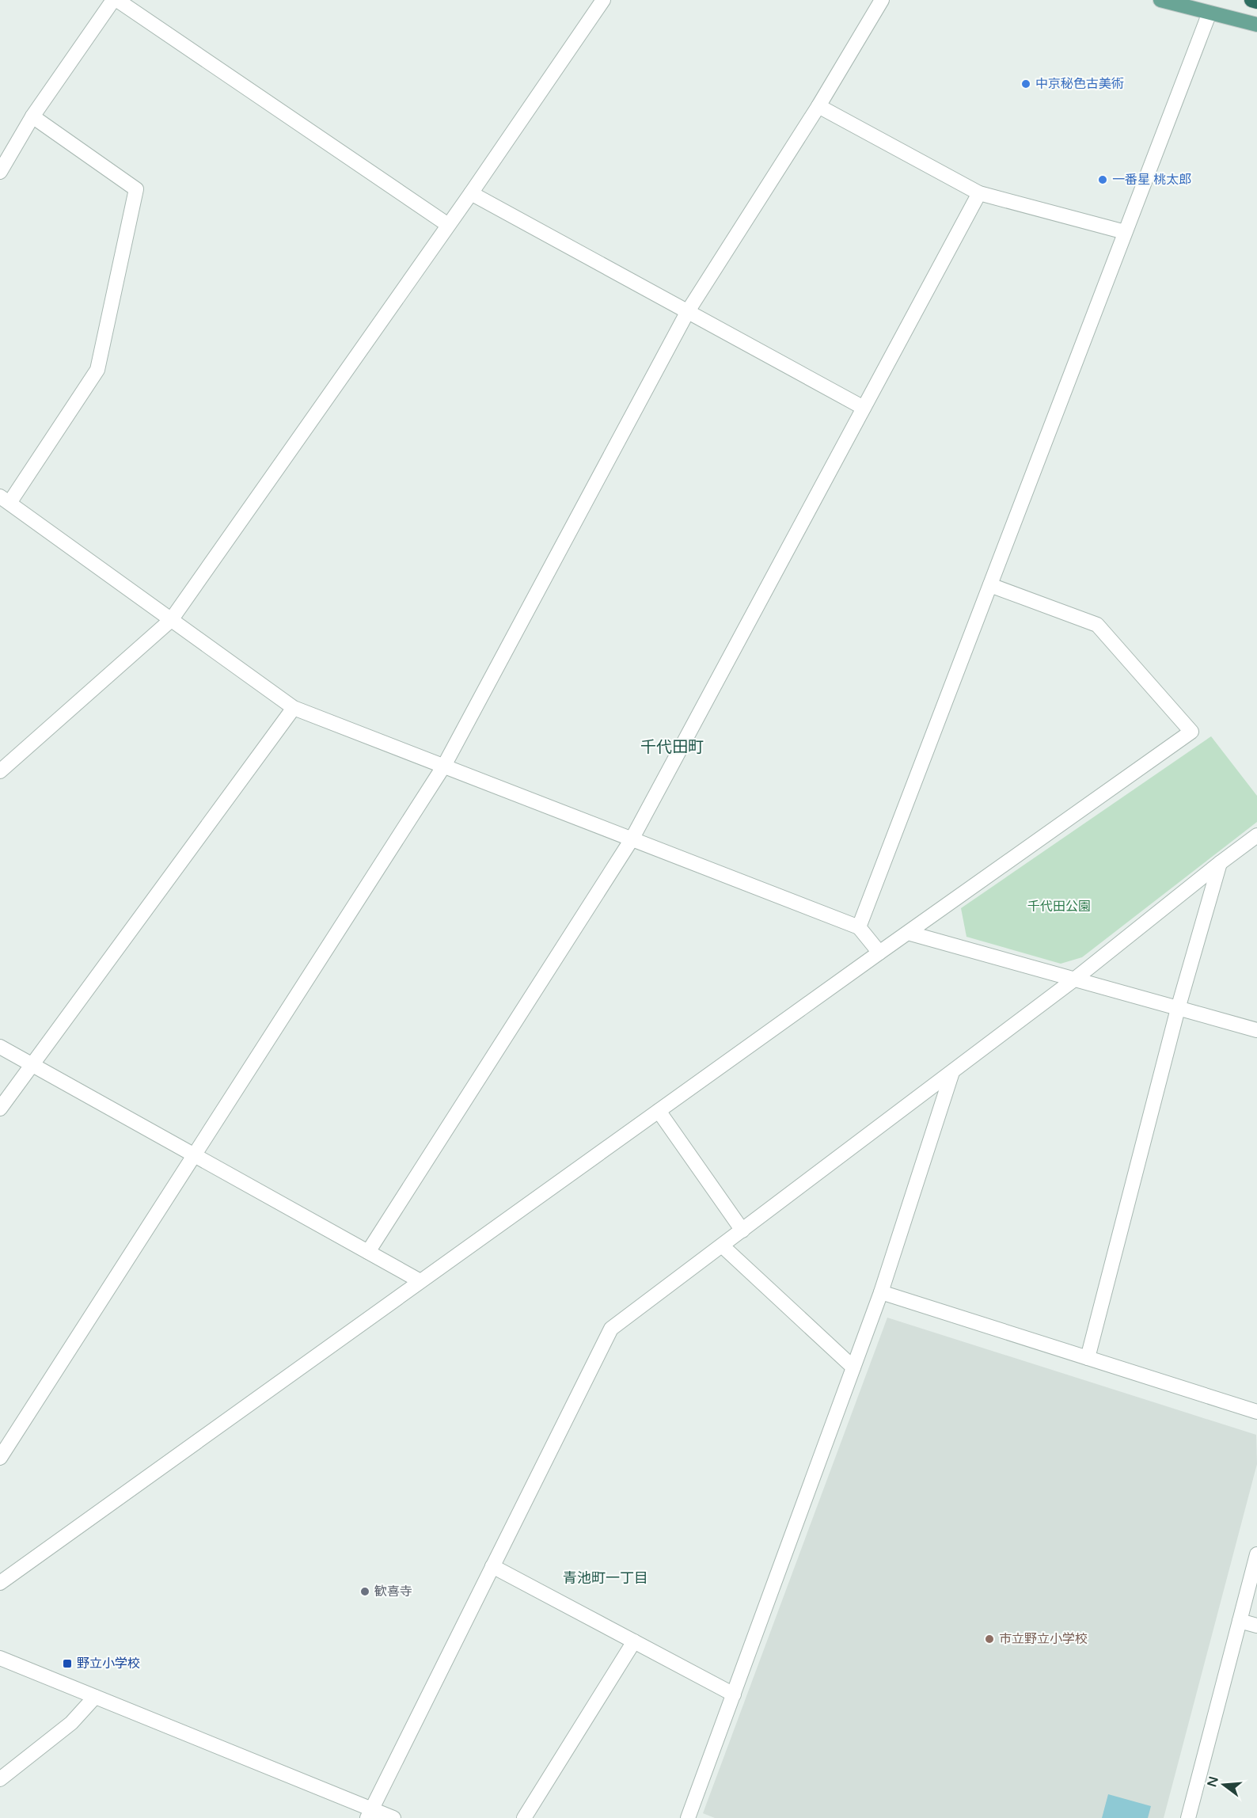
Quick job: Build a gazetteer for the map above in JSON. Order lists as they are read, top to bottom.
{
  "districts": ["千代田町", "青池町一丁目"],
  "parks": ["千代田公園"],
  "places": {
    "other": [
      "中京秘色古美術",
      "一番星 桃太郎",
      "歓喜寺",
      "市立野立小学校"
    ],
    "transit": ["野立小学校"]
  },
  "north": "left"
}
